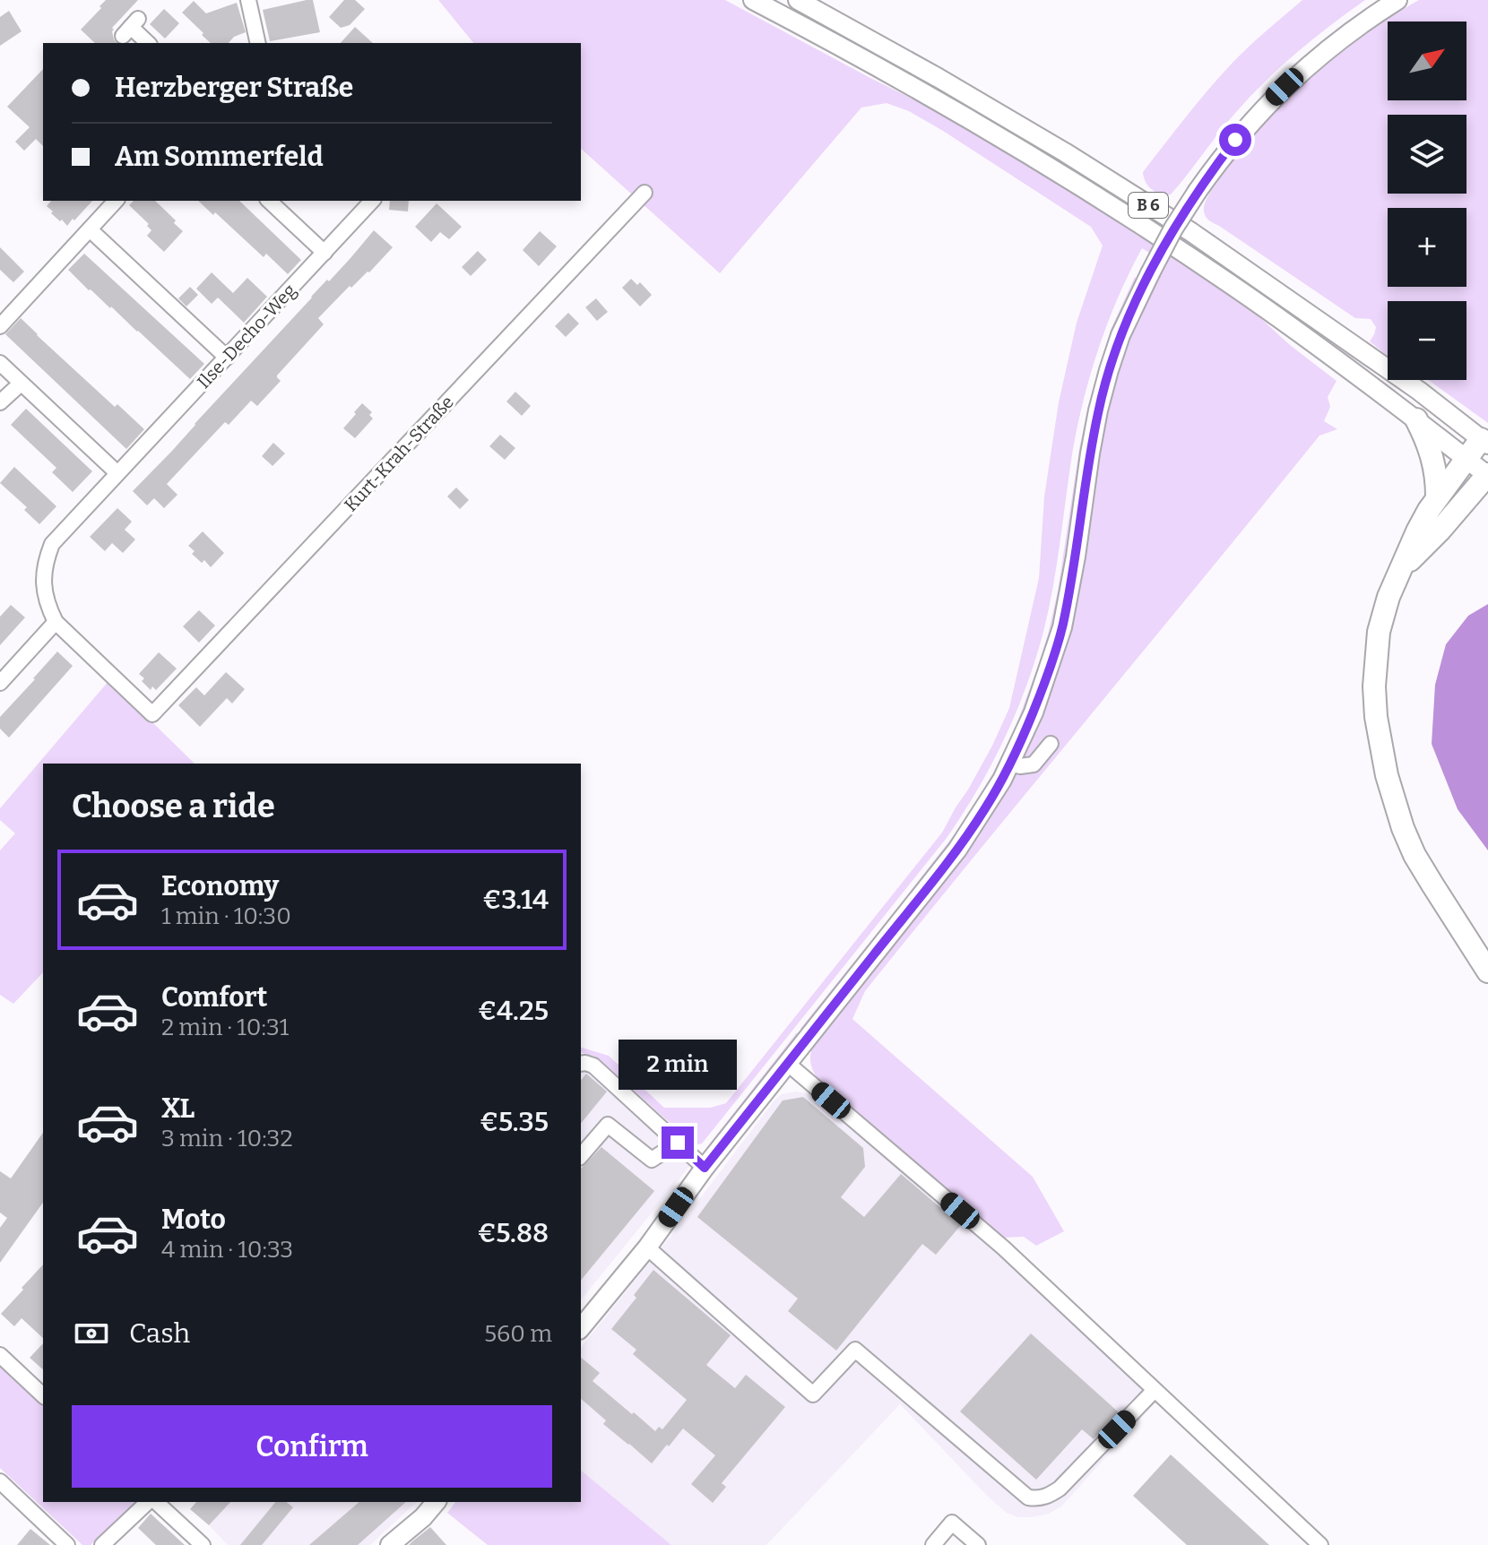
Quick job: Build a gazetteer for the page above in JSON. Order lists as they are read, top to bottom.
{
  "streets": {
    "main road": ["B 6"],
    "street": ["Ilse-Decho-Weg", "Kurt-Krah-Straße"]
  },
  "crossings": [
    ["Ilse-Decho-Weg", "Kurt-Krah-Straße"]
  ],
  "north": "top right",
  "page": {
    "map_buttons": ["+", "−"],
    "banner": ["Herzberger Straße", "Am Sommerfeld"],
    "heading": "Choose a ride",
    "list": [
      {
        "name": "Economy",
        "note": "1 min · 10:30",
        "value": "€3.14"
      },
      {
        "name": "Comfort",
        "note": "2 min · 10:31",
        "value": "€4.25"
      },
      {
        "name": "XL",
        "note": "3 min · 10:32",
        "value": "€5.35"
      },
      {
        "name": "Moto",
        "note": "4 min · 10:33",
        "value": "€5.88"
      }
    ],
    "bubble": "2 min",
    "pay": ["Cash", "560 m"],
    "buttons": "Confirm"
  }
}
